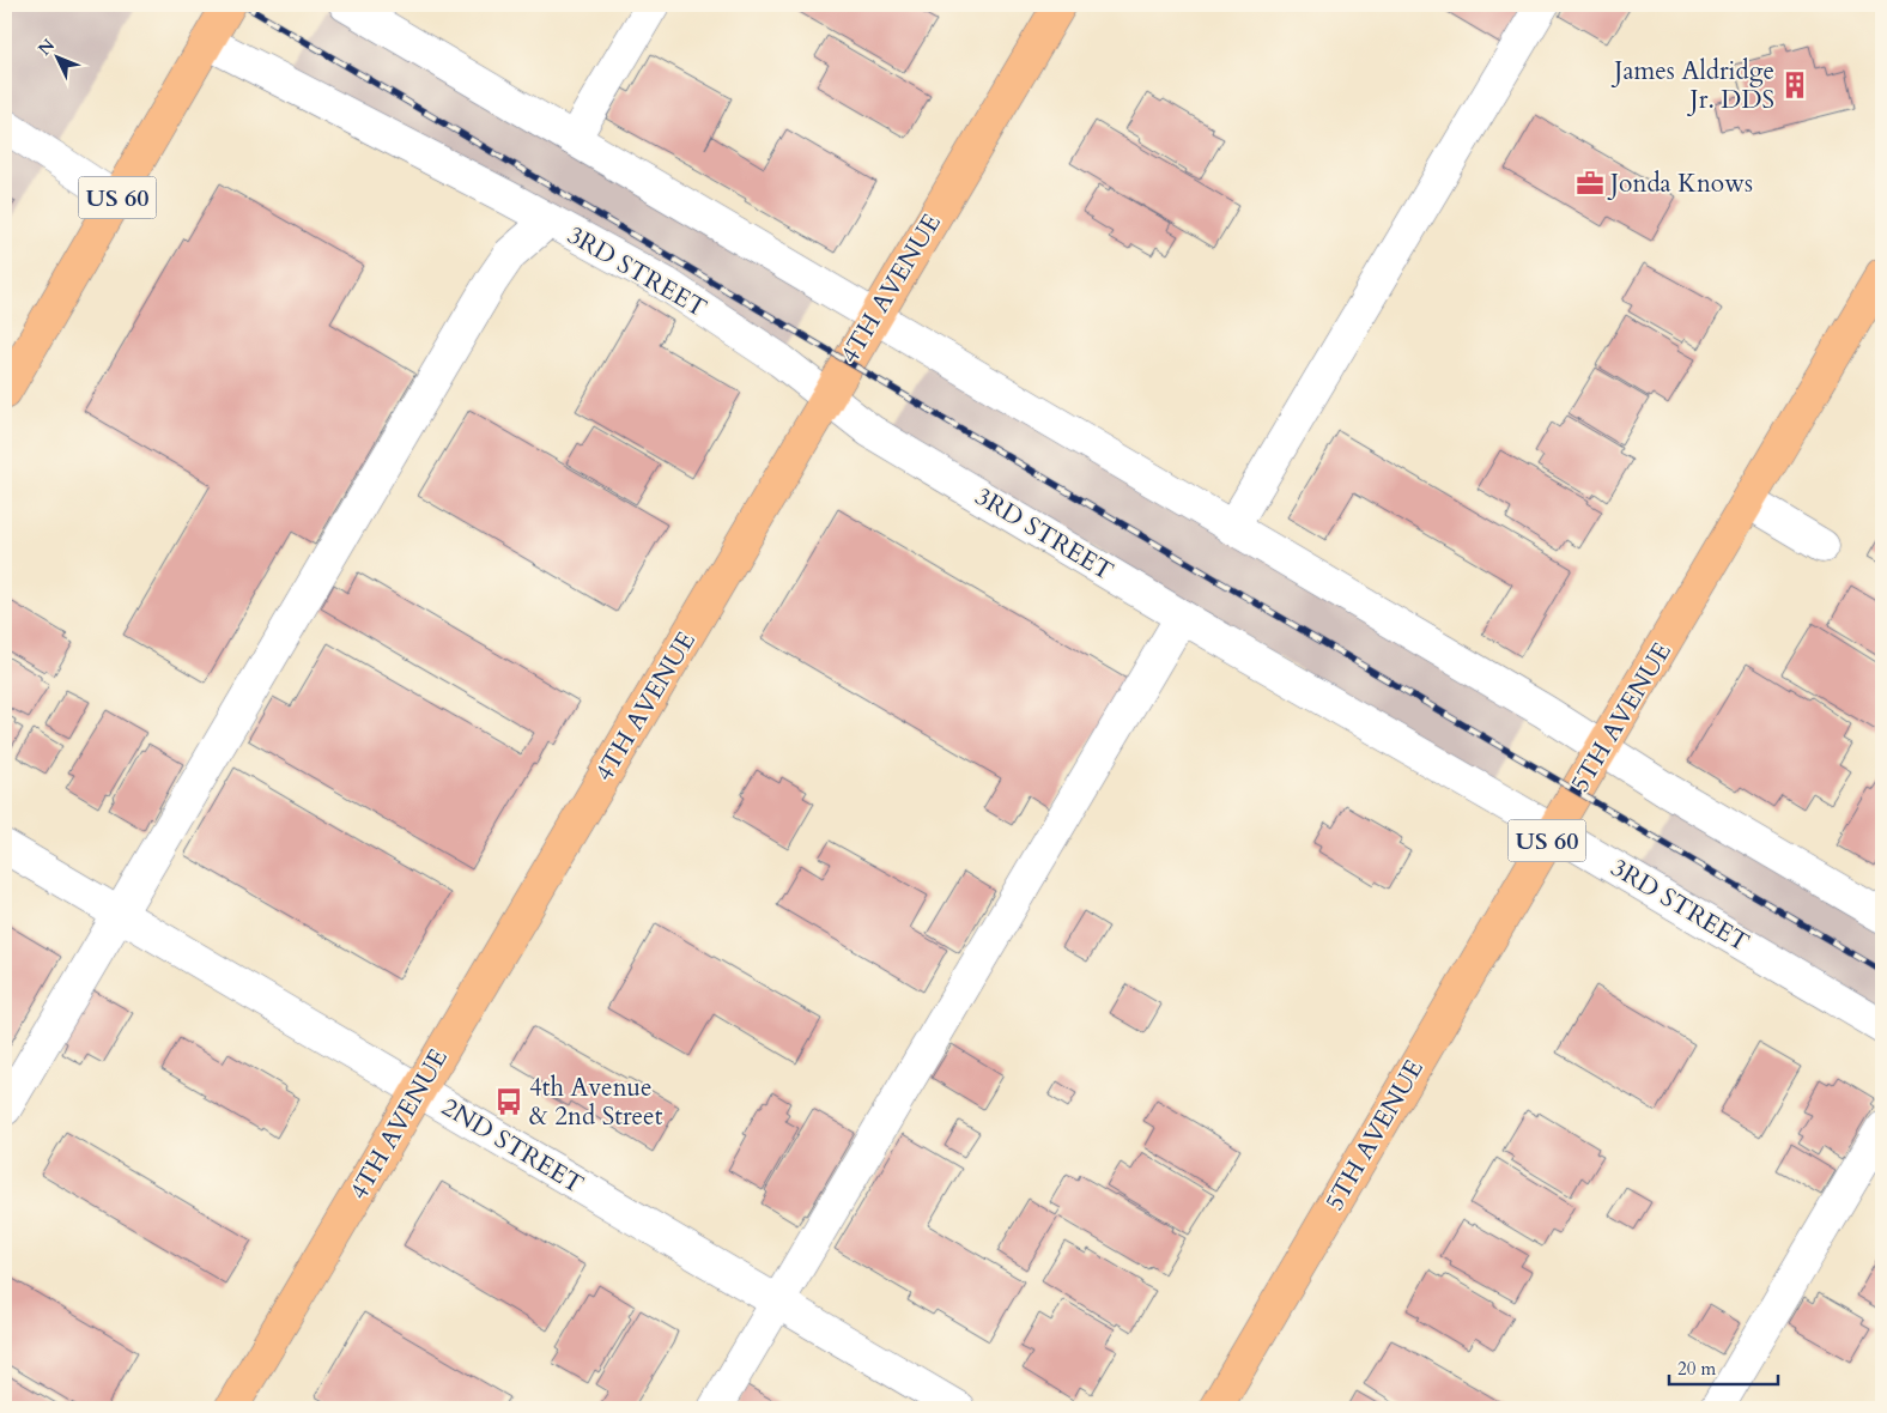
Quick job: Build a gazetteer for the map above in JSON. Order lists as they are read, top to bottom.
{
  "streets": {
    "main road": ["US 60", "4TH AVENUE", "5TH AVENUE"],
    "street": ["3RD STREET", "2ND STREET"]
  },
  "crossings": [
    ["US 60", "3RD STREET"],
    ["3RD STREET", "4TH AVENUE"],
    ["3RD STREET", "5TH AVENUE"],
    ["4TH AVENUE", "2ND STREET"]
  ],
  "places": {
    "building": ["James Aldridge Jr. DDS"],
    "office": ["Jonda Knows"],
    "bus stop": ["4th Avenue & 2nd Street"]
  },
  "scale_bar": "20 m",
  "north": "top left"
}
